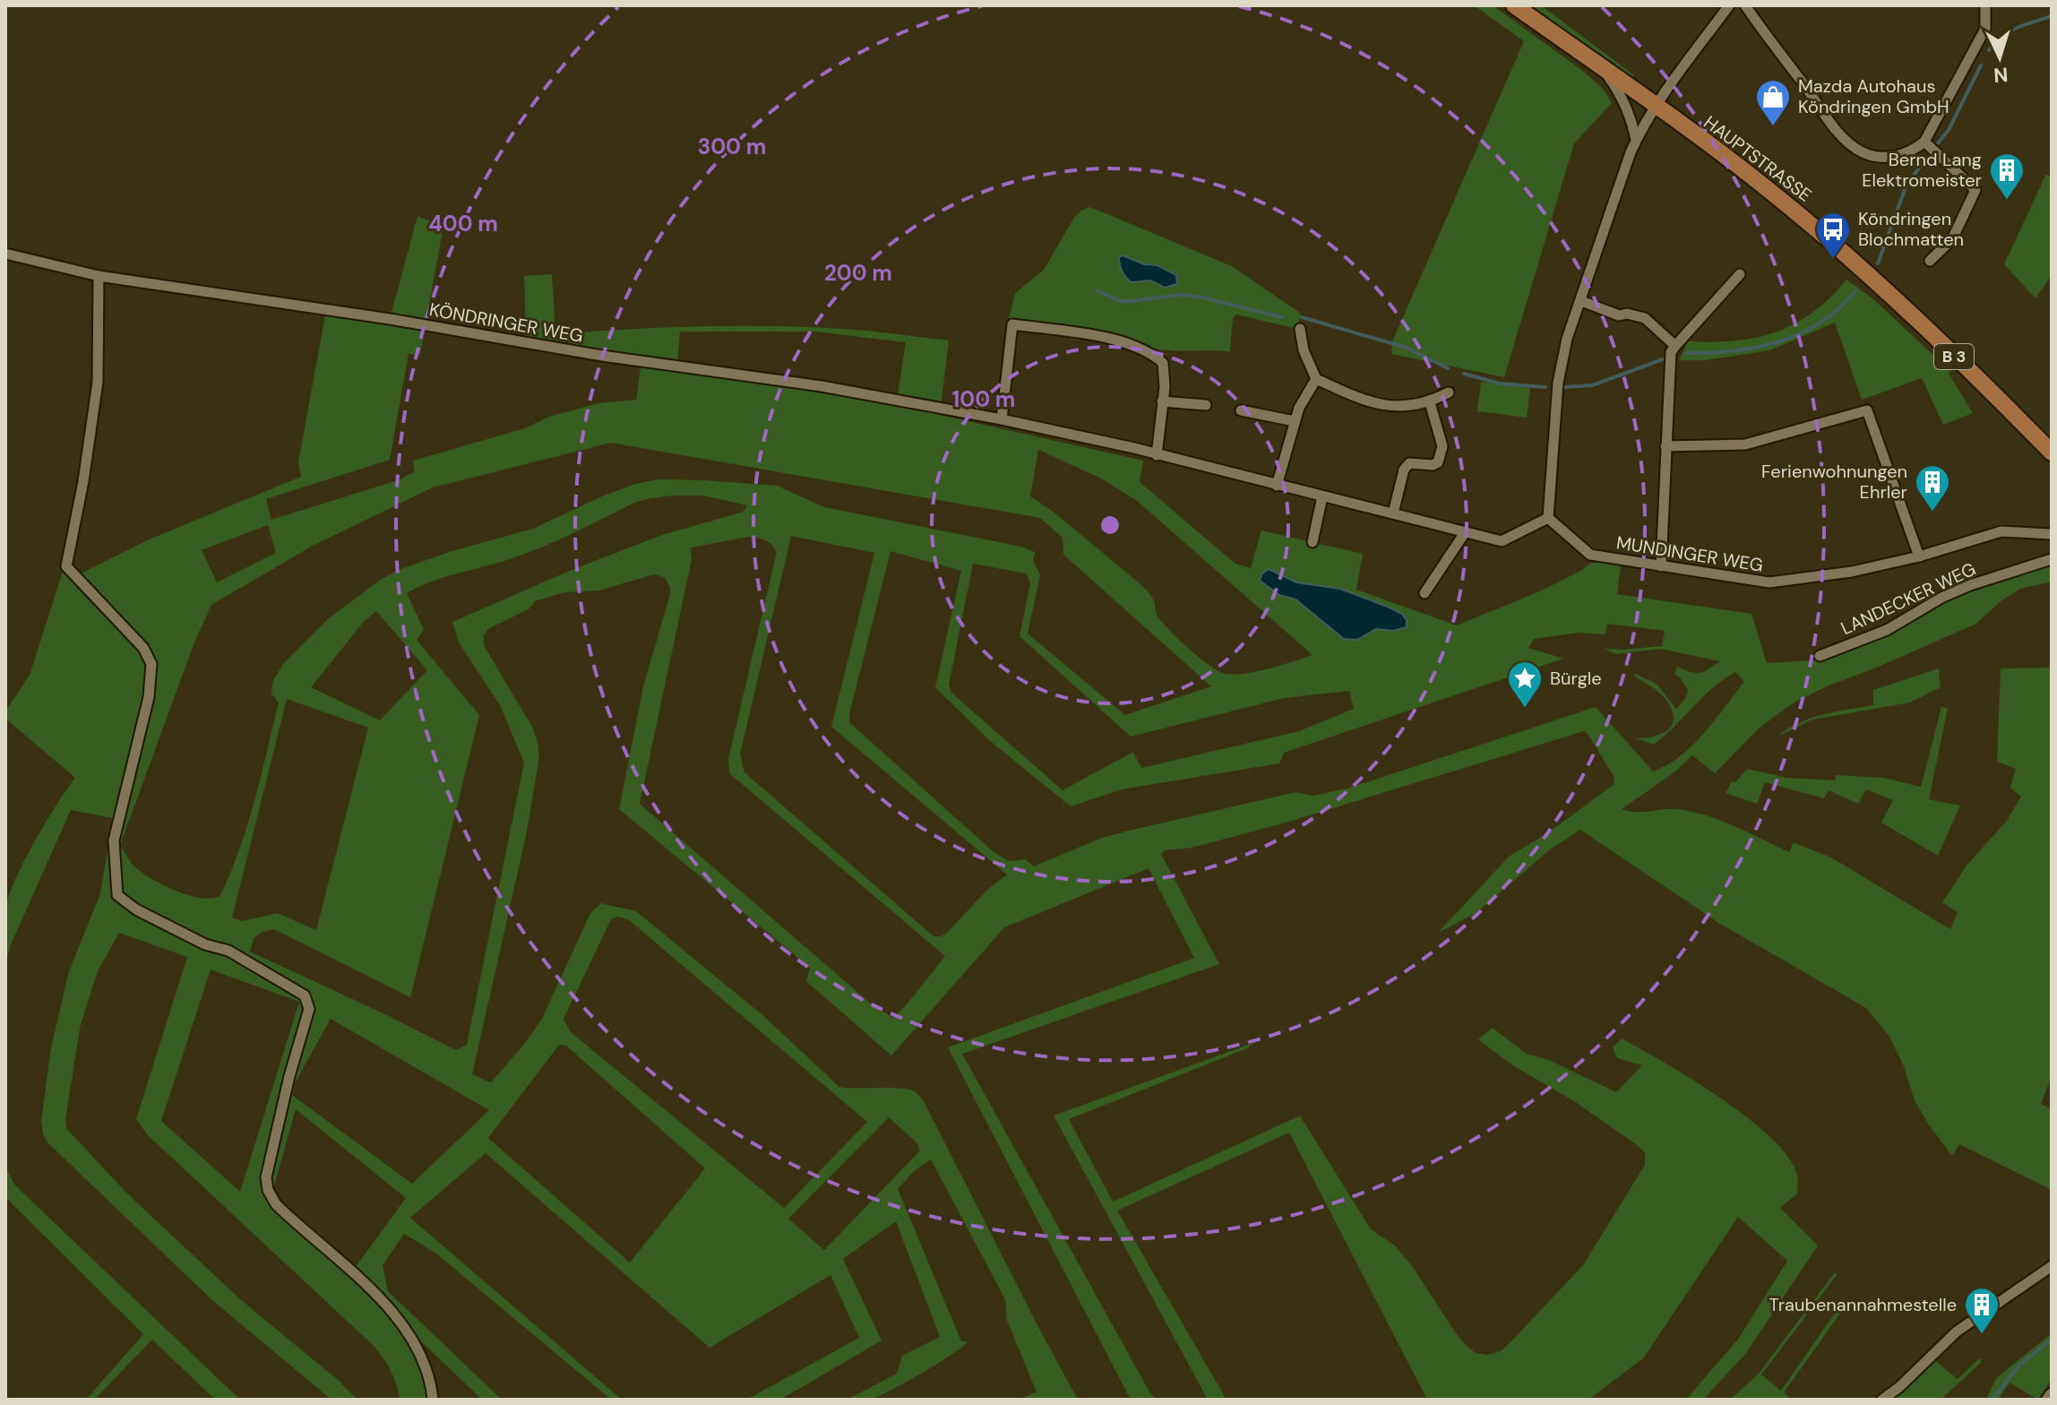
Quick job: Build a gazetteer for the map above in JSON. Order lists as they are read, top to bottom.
{
  "streets": {
    "main road": ["HAUPTSTRASSE", "B 3"],
    "street": ["KÖNDRINGER WEG", "MUNDINGER WEG", "LANDECKER WEG"]
  },
  "crossings": [
    ["HAUPTSTRASSE", "B 3"]
  ],
  "places": {
    "shop": ["Mazda Autohaus Köndringen GmbH"],
    "building": ["Bernd Lang Elektromeister", "Ferienwohnungen Ehrler", "Traubenannahmestelle"],
    "bus stop": ["Köndringen Blochmatten"],
    "place": ["Bürgle"]
  },
  "north": "bottom",
  "rings": [
    "300 m",
    "400 m",
    "200 m",
    "100 m"
  ]
}
